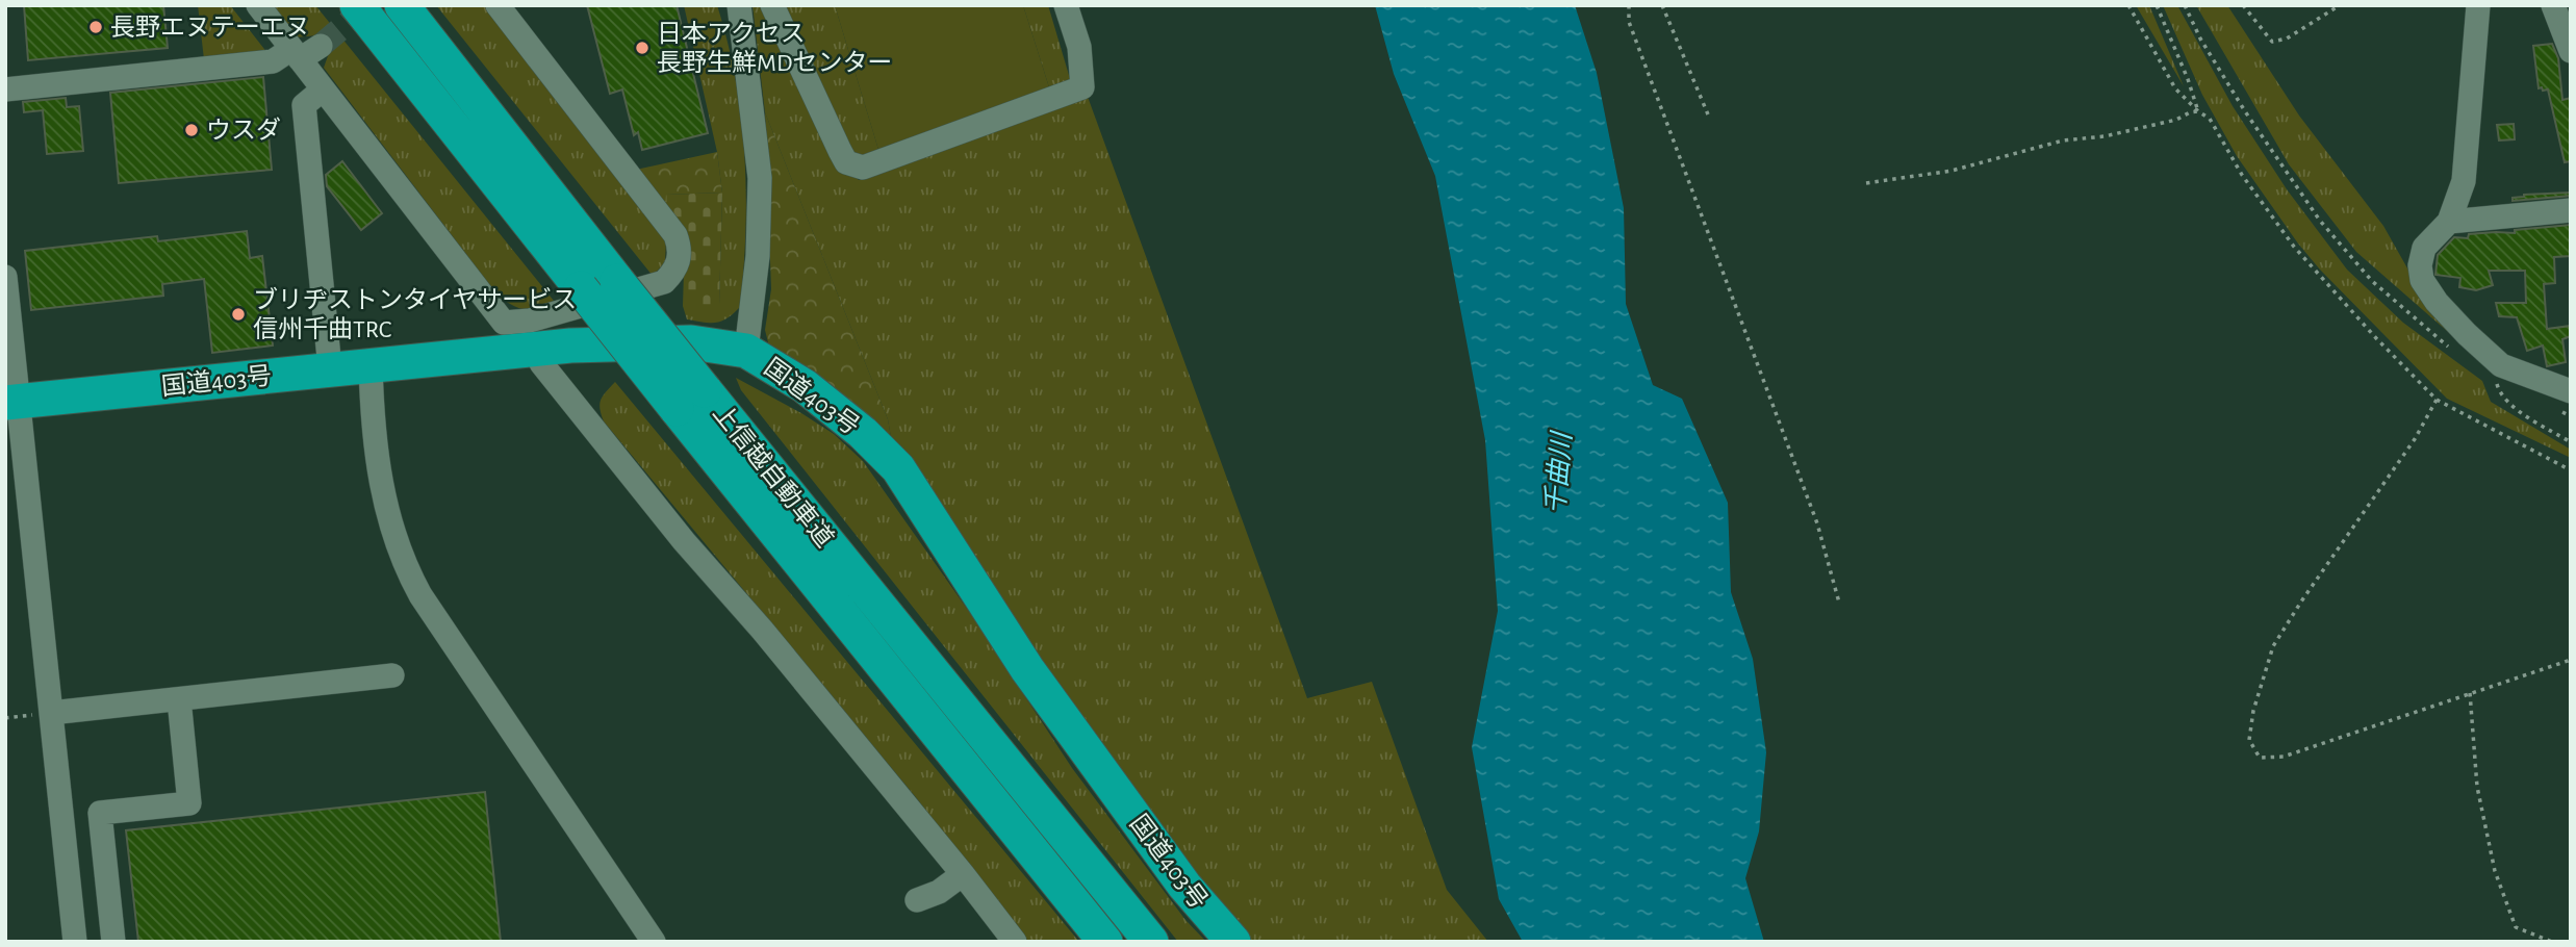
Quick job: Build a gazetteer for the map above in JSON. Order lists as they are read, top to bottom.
{
  "streets": {
    "highway": ["国道403号", "上信越自動車道"]
  },
  "water": ["千曲川"],
  "places": [
    "長野エヌテーエヌ",
    "日本アクセス 長野生鮮MDセンター",
    "ウスダ",
    "ブリヂストンタイヤサービス 信州千曲TRC"
  ]
}
